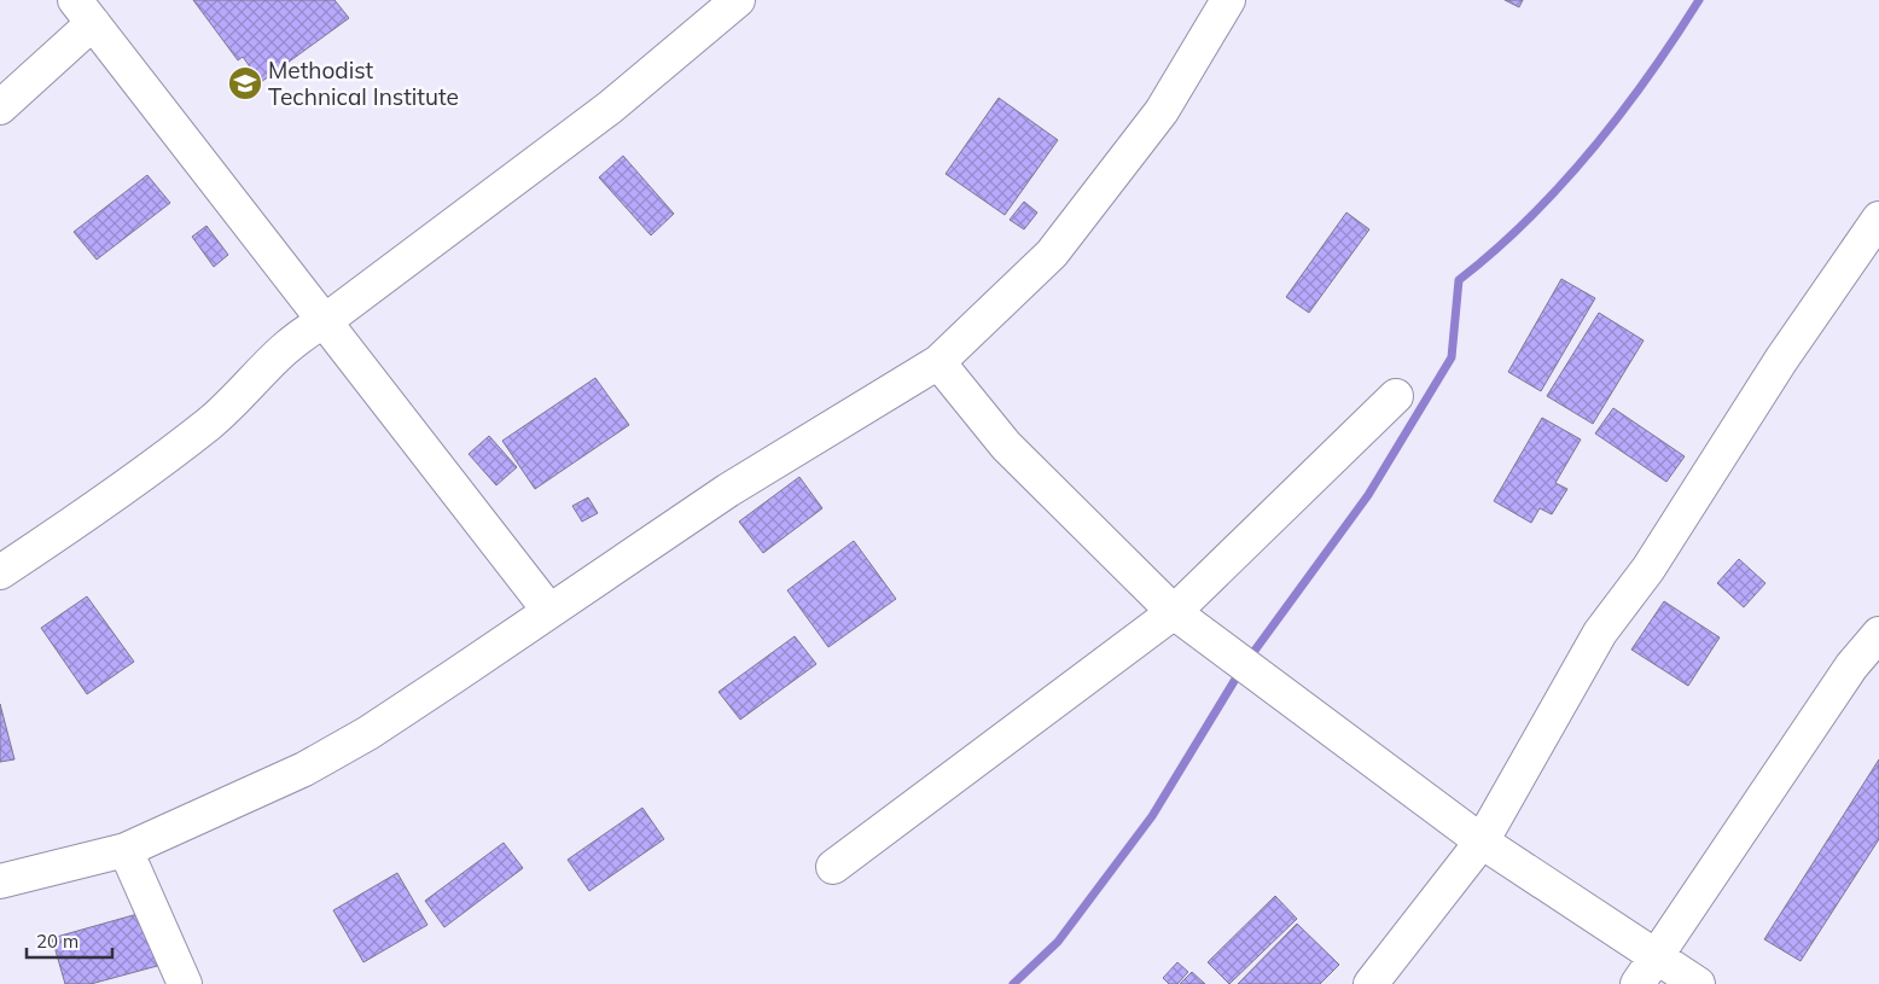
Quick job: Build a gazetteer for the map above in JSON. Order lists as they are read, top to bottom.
{
  "places": {
    "school or university": ["Methodist Technical Institute"]
  },
  "scale_bar": "20 m"
}
